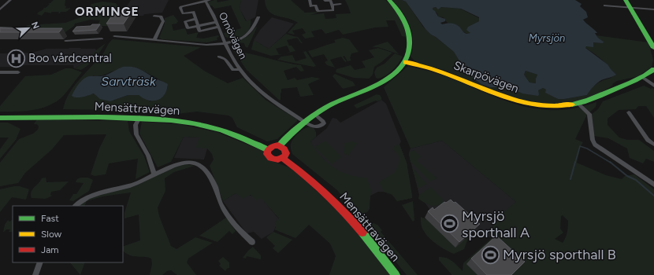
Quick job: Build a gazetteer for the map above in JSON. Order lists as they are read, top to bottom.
{
  "streets": {
    "street": ["Ornövägen", "Skarpövägen", "Mensättravägen"]
  },
  "districts": ["ORMINGE"],
  "water": ["Myrsjön", "Sarvträsk"],
  "places": {
    "hospital": ["Boo vårdcentral"],
    "sports": ["Myrsjö sporthall A", "Myrsjö sporthall B"]
  },
  "legend": ["Fast", "Slow", "Jam"],
  "north": "top right"
}
